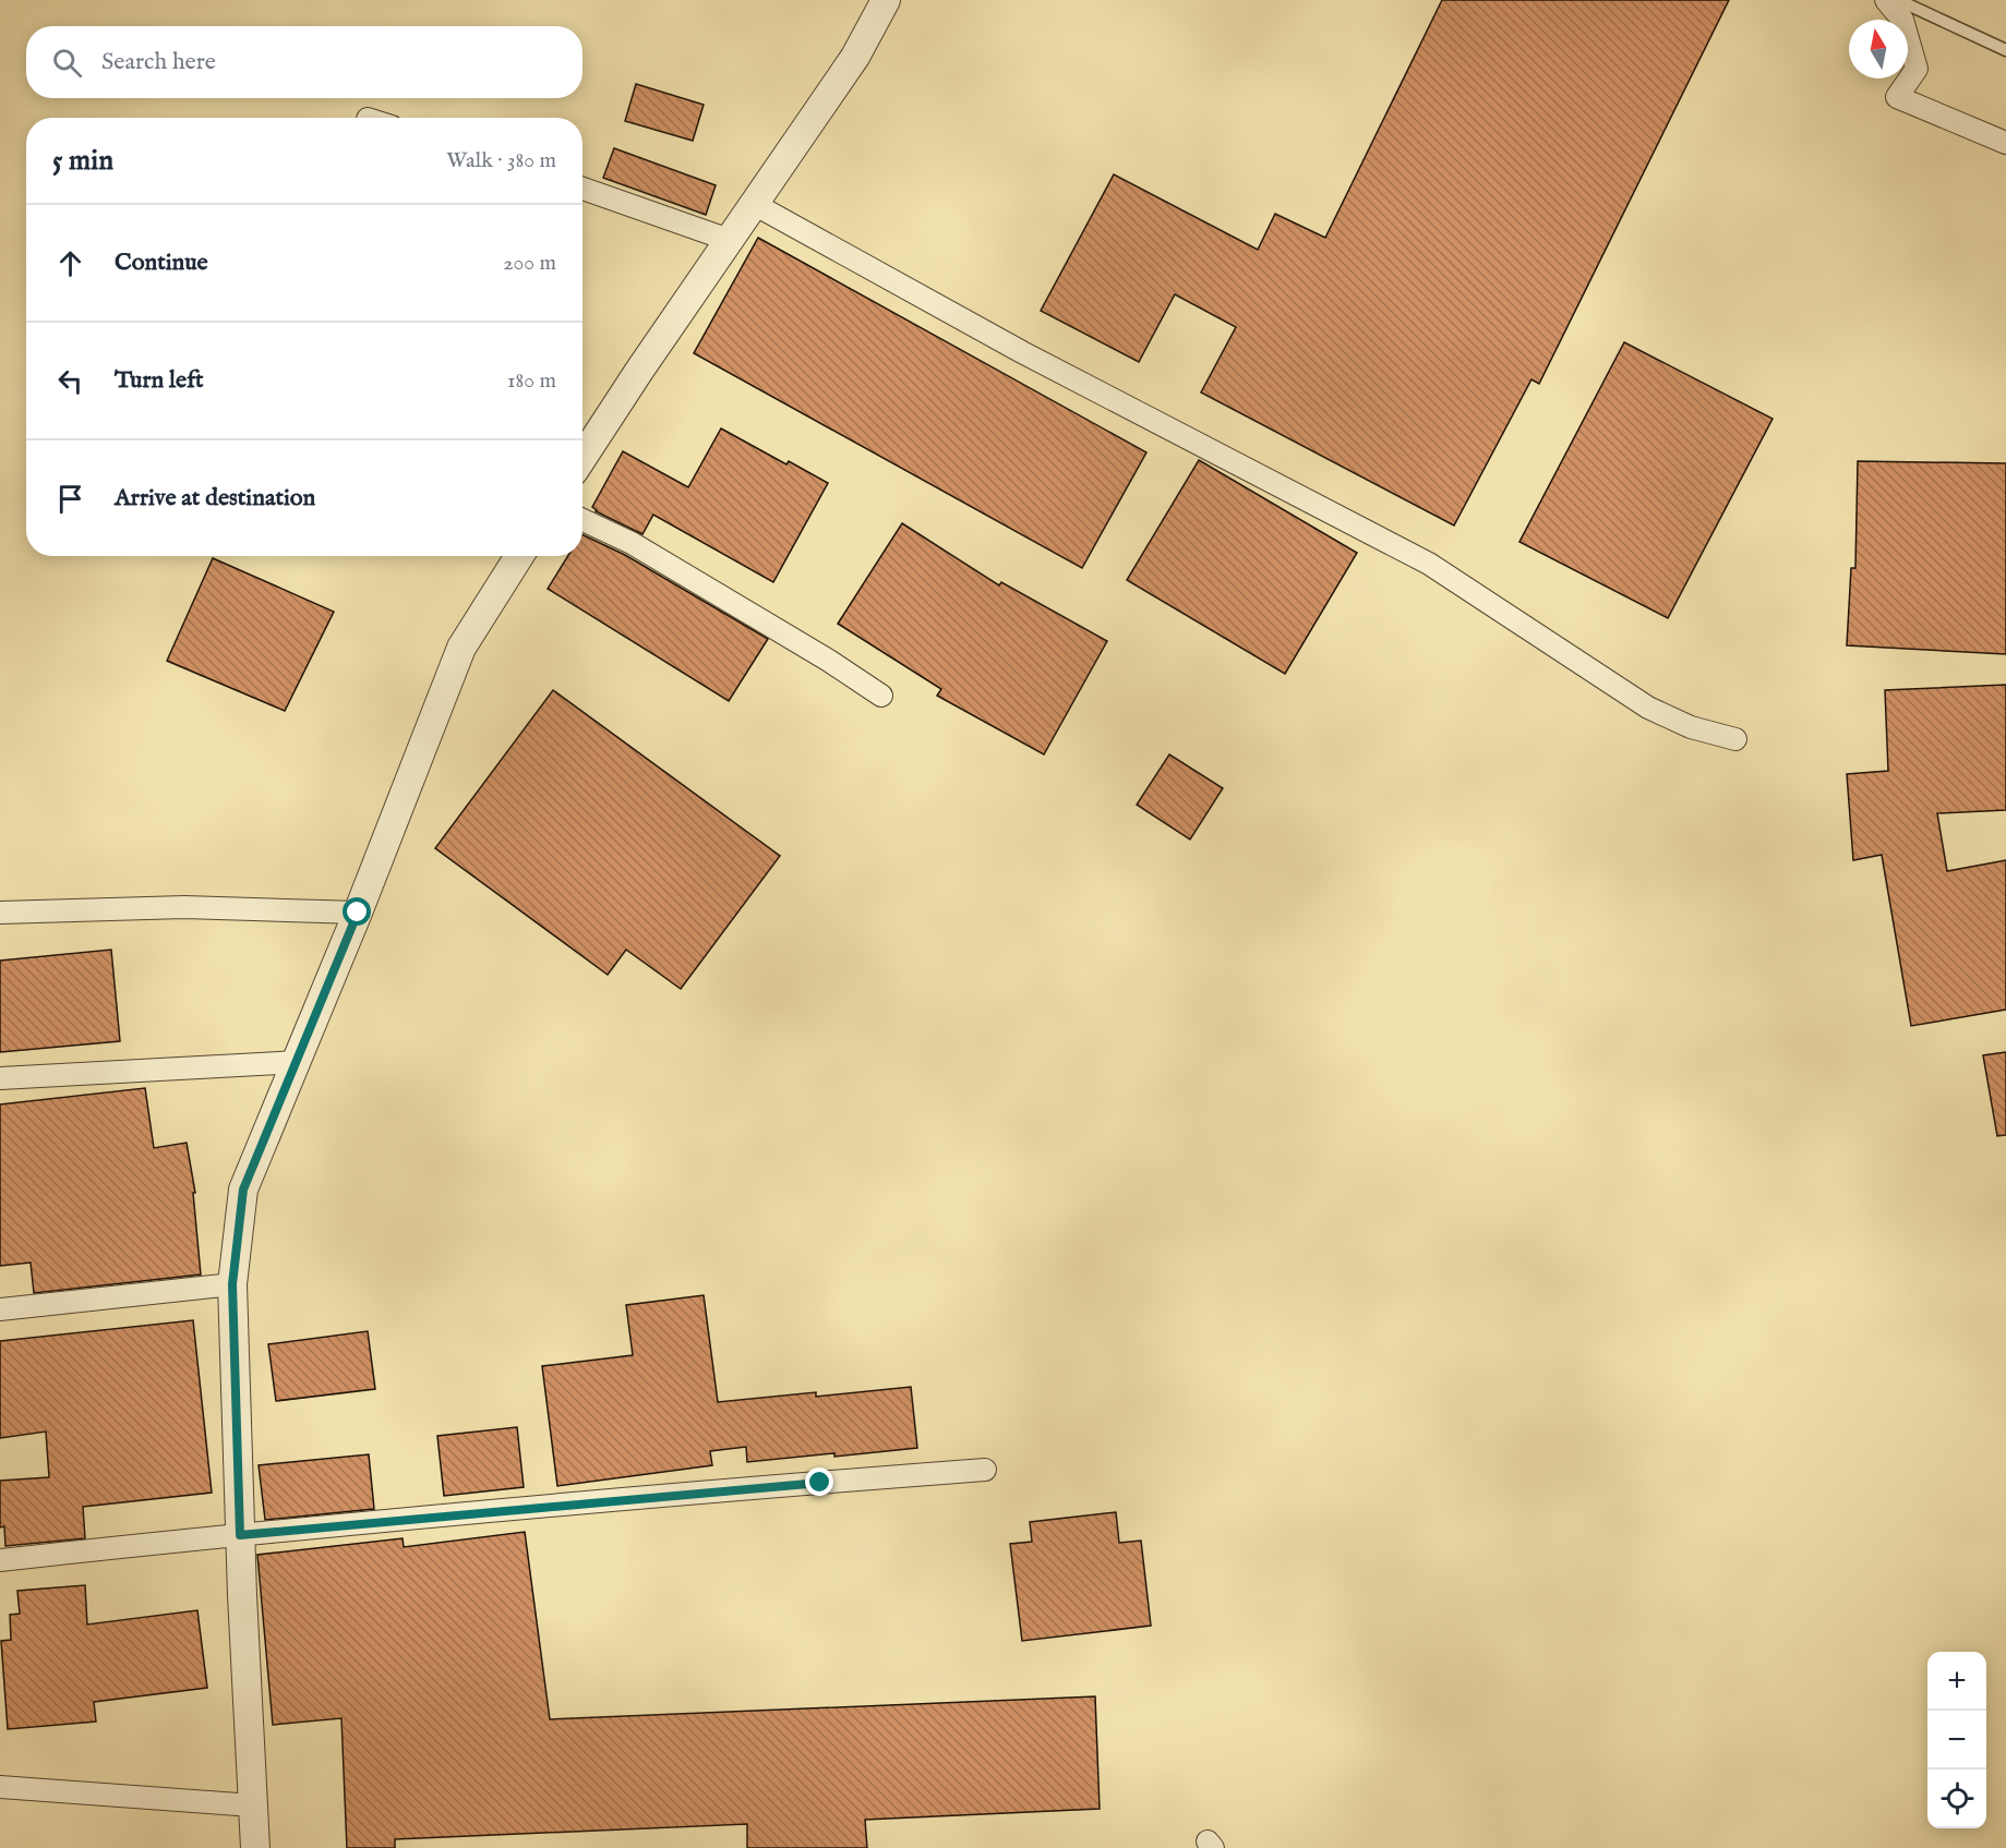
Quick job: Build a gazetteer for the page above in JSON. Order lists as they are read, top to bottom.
{
  "north": "top",
  "page": {
    "search": "Search here",
    "heading": ["5 min", "Walk · 380 m"],
    "list": [
      ["Continue", "200 m"],
      ["Turn left", "180 m"],
      "Arrive at destination"
    ],
    "map_buttons": ["+", "−"]
  }
}
